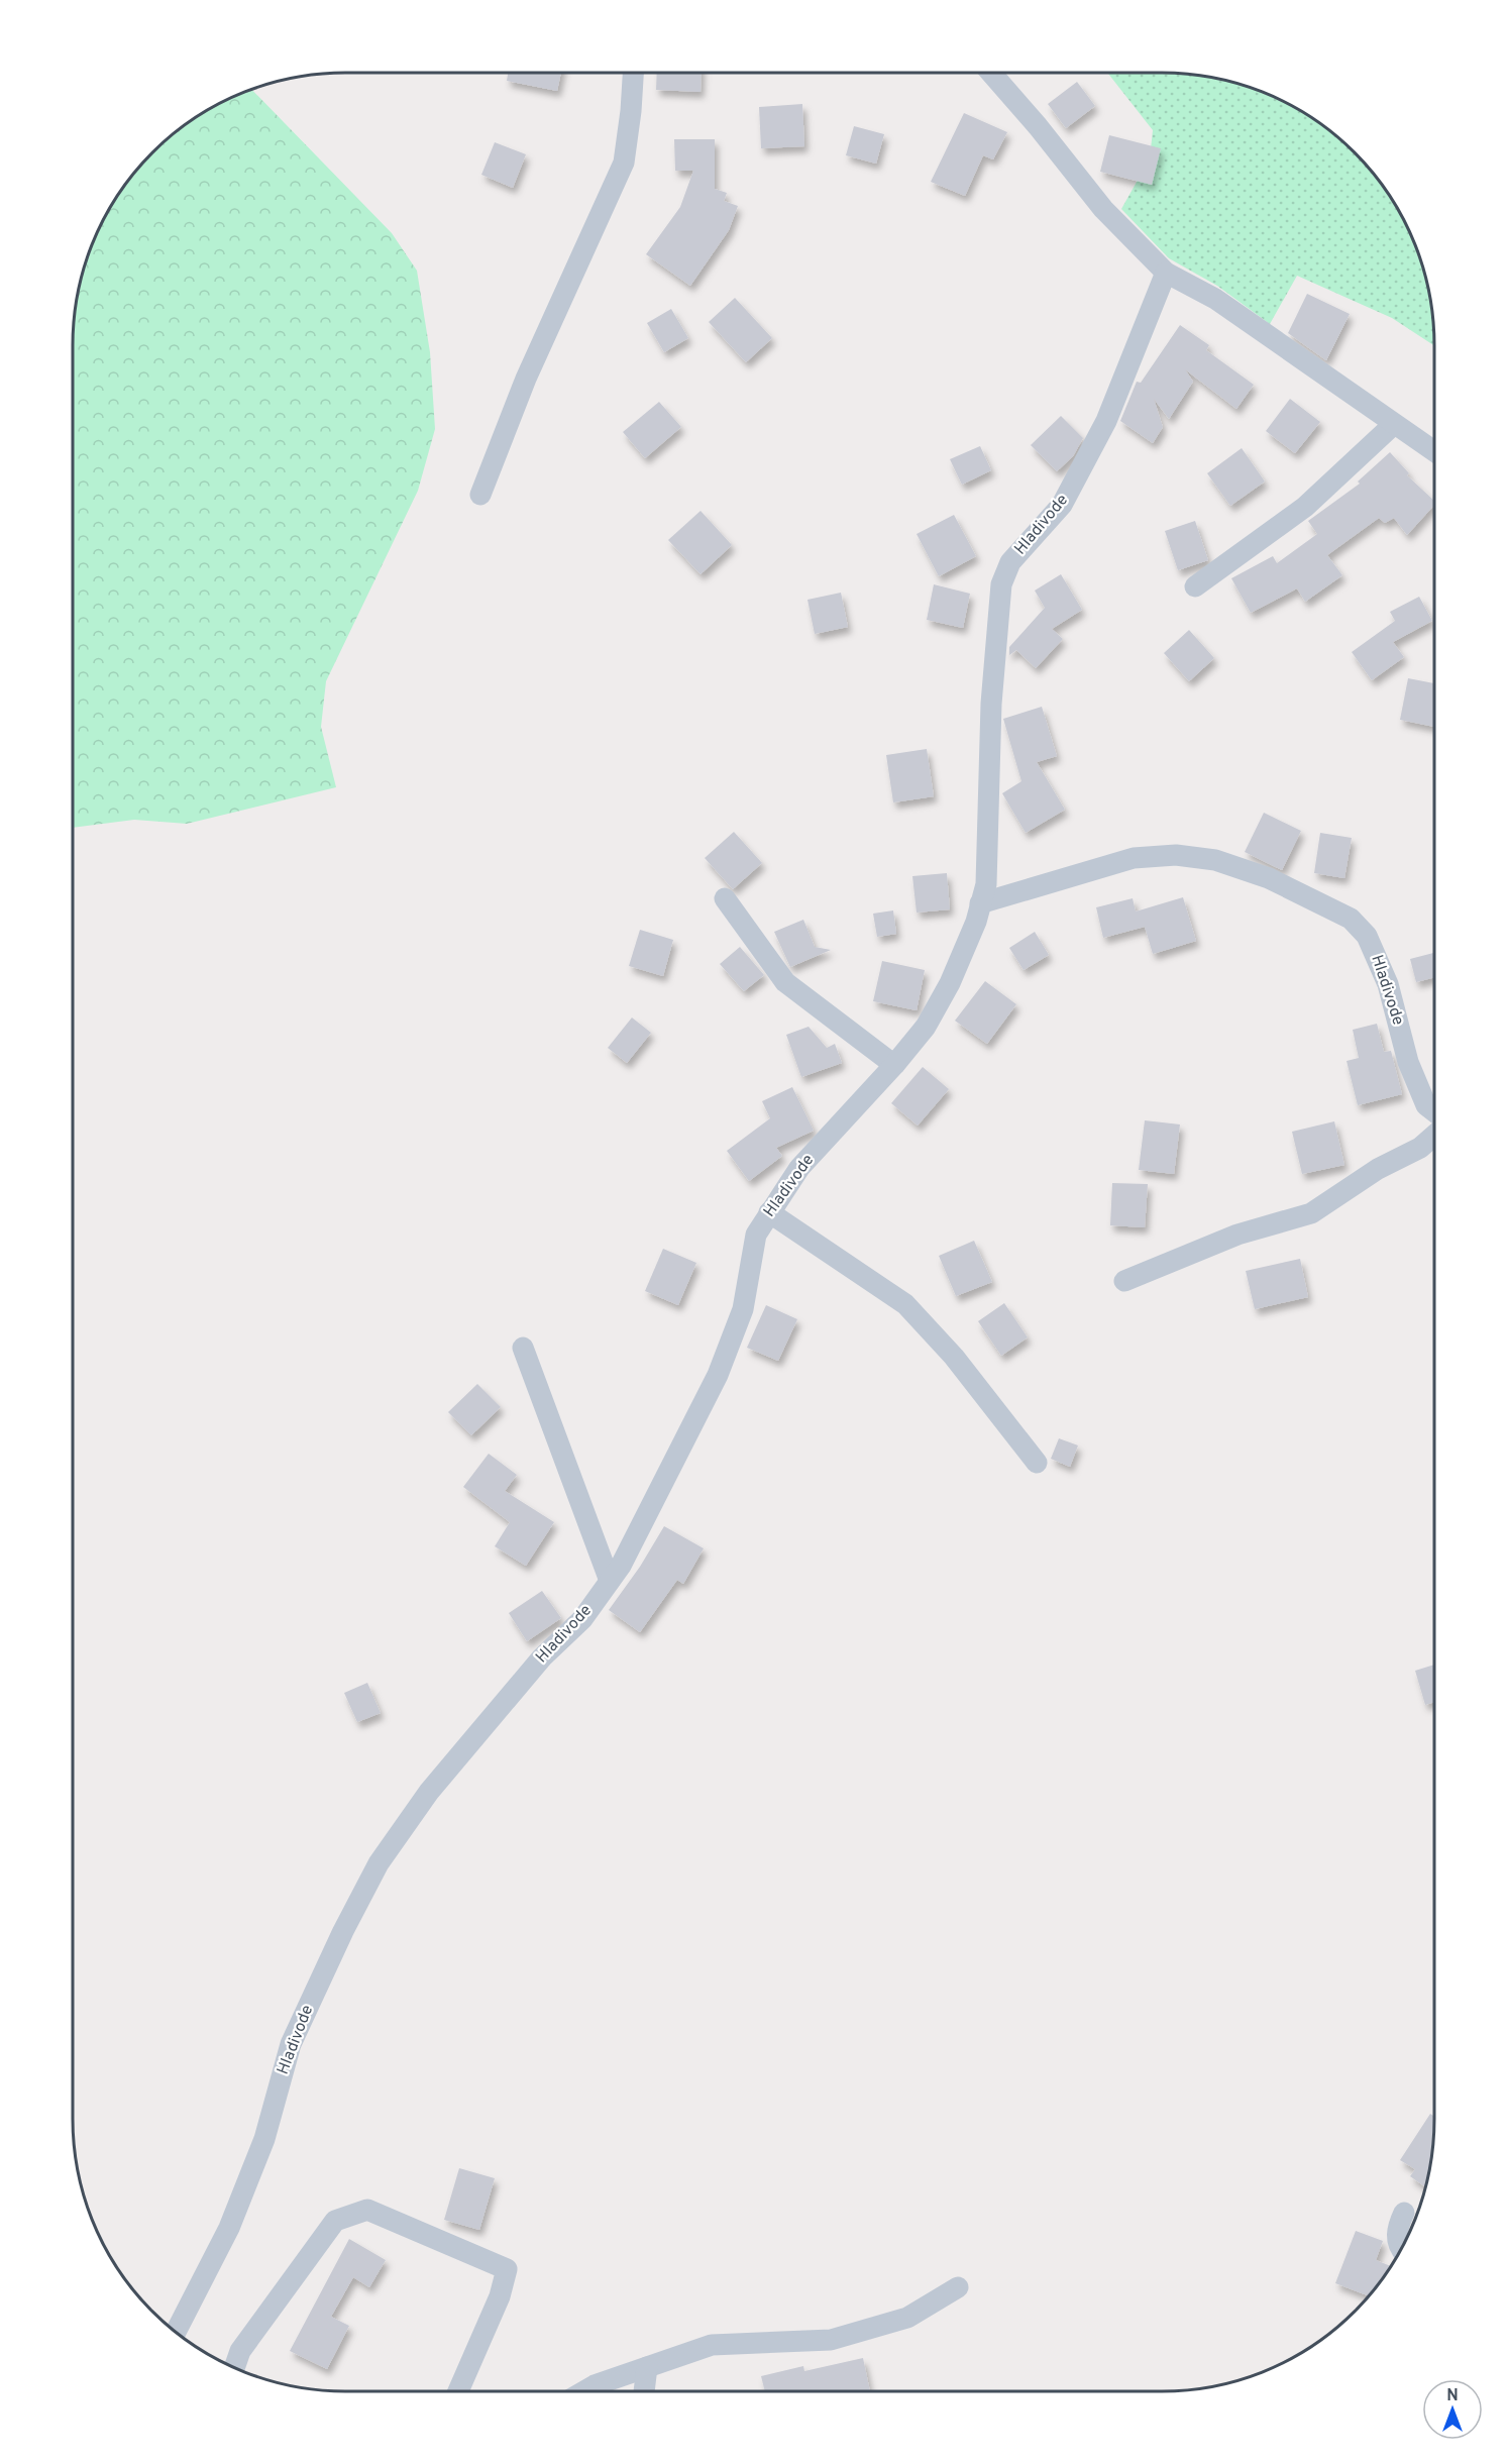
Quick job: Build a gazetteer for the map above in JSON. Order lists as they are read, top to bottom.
{
  "streets": {
    "street": ["Hladivode"]
  },
  "north": "top"
}
